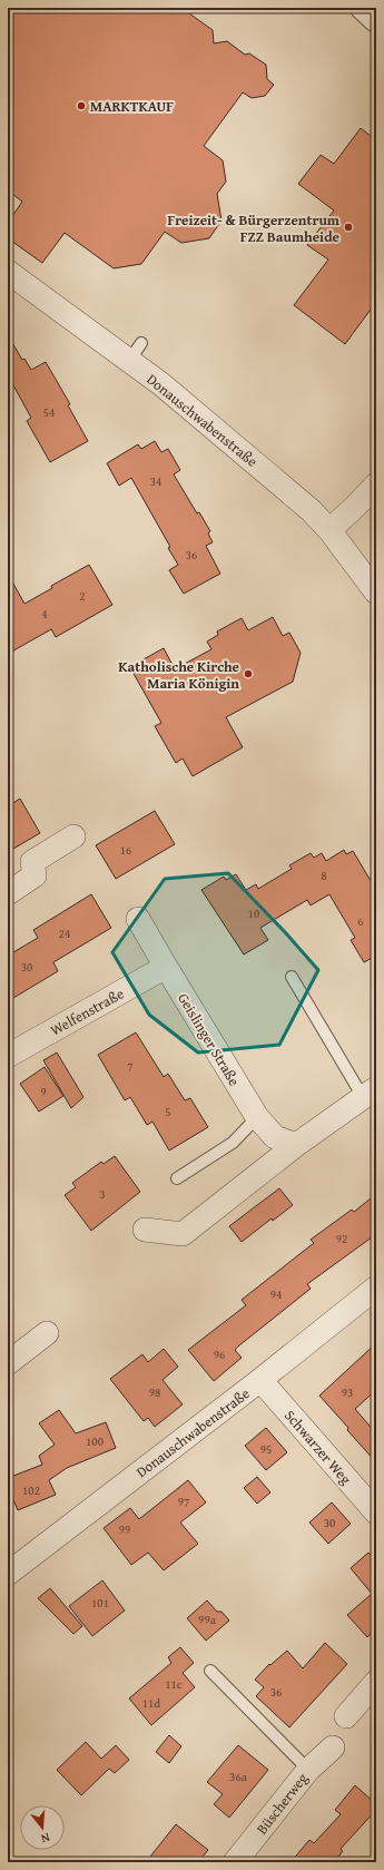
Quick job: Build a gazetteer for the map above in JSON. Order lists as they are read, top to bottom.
{
  "streets": {
    "street": [
      "Donauschwabenstraße",
      "Welfenstraße",
      "Geislinger Straße",
      "Schwarzer Weg",
      "Büscherweg"
    ]
  },
  "crossings": [
    ["Donauschwabenstraße", "Schwarzer Weg"],
    ["Welfenstraße", "Geislinger Straße"]
  ],
  "places": ["MARKTKAUF", "Freizeit- & Bürgerzentrum FZZ Baumheide", "Katholische Kirche Maria Königin"],
  "house_numbers": [
    "54",
    "34",
    "36",
    "2",
    "4",
    "16",
    "8",
    "10",
    "6",
    "24",
    "30",
    "7",
    "9",
    "5",
    "3",
    "92",
    "94",
    "96",
    "98",
    "93",
    "100",
    "95",
    "102",
    "97",
    "30",
    "99",
    "101",
    "99a",
    "11c",
    "36",
    "11d",
    "36a"
  ],
  "north": "bottom"
}
